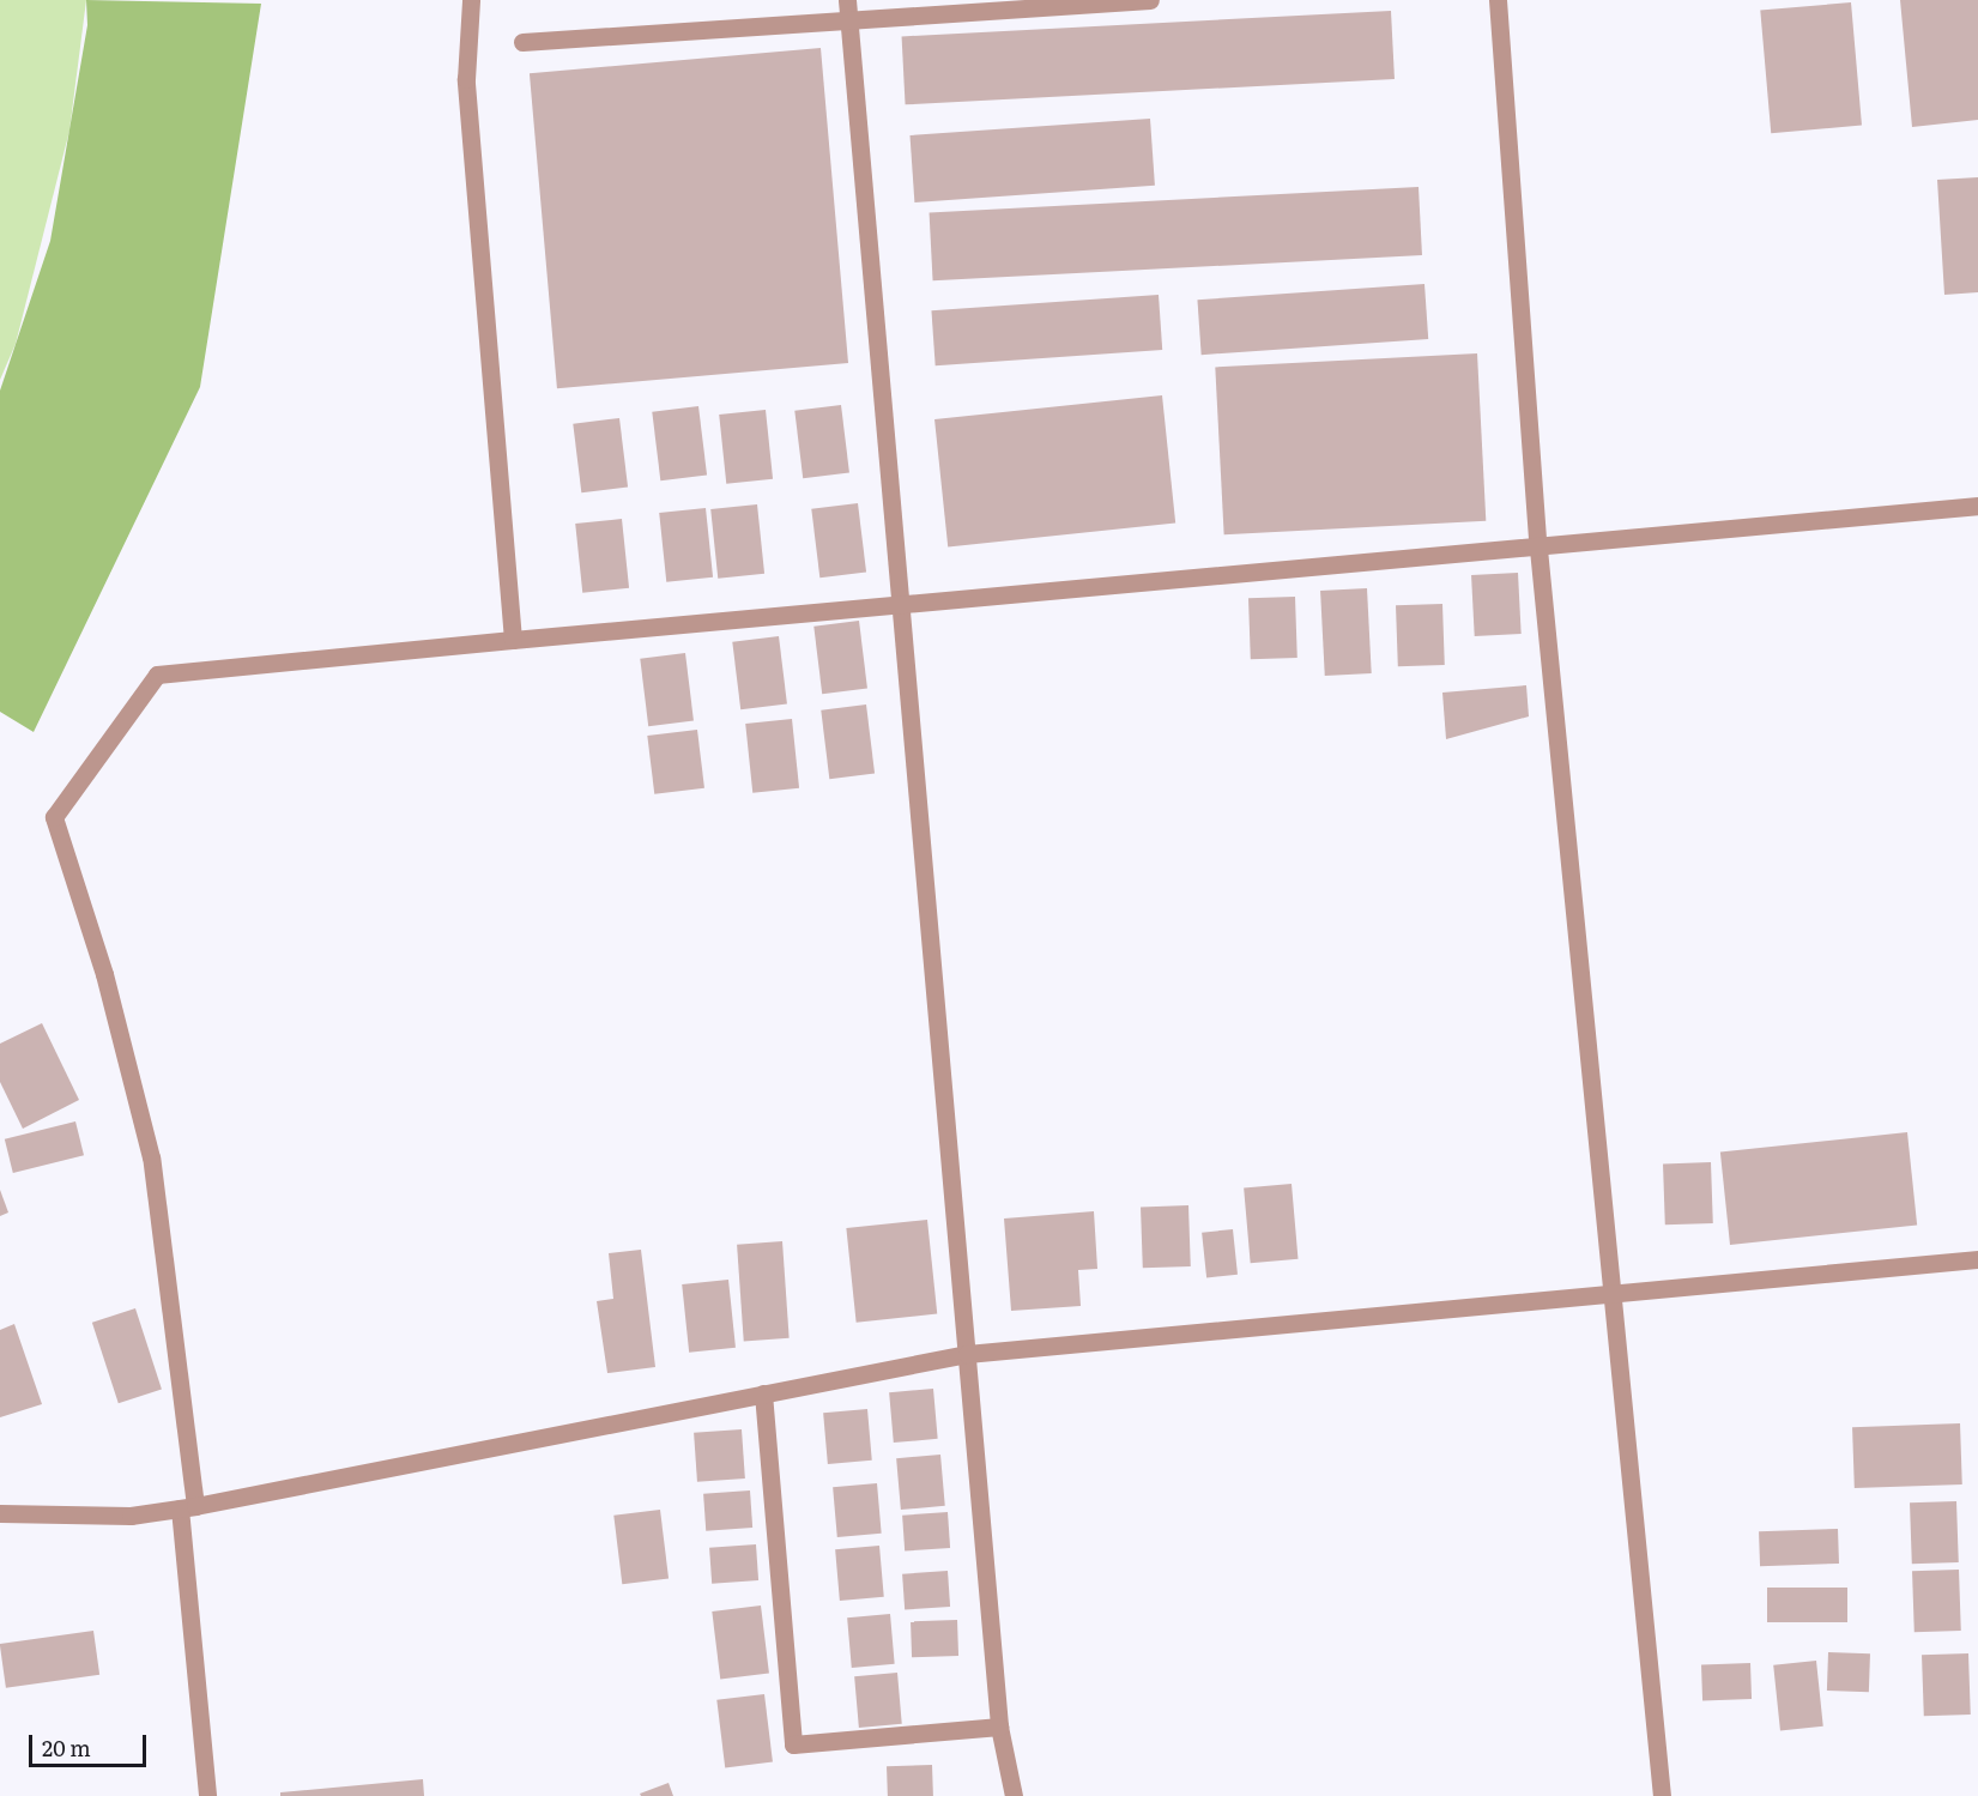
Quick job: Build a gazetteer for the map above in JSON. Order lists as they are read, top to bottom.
{
  "scale_bar": "20 m"
}
